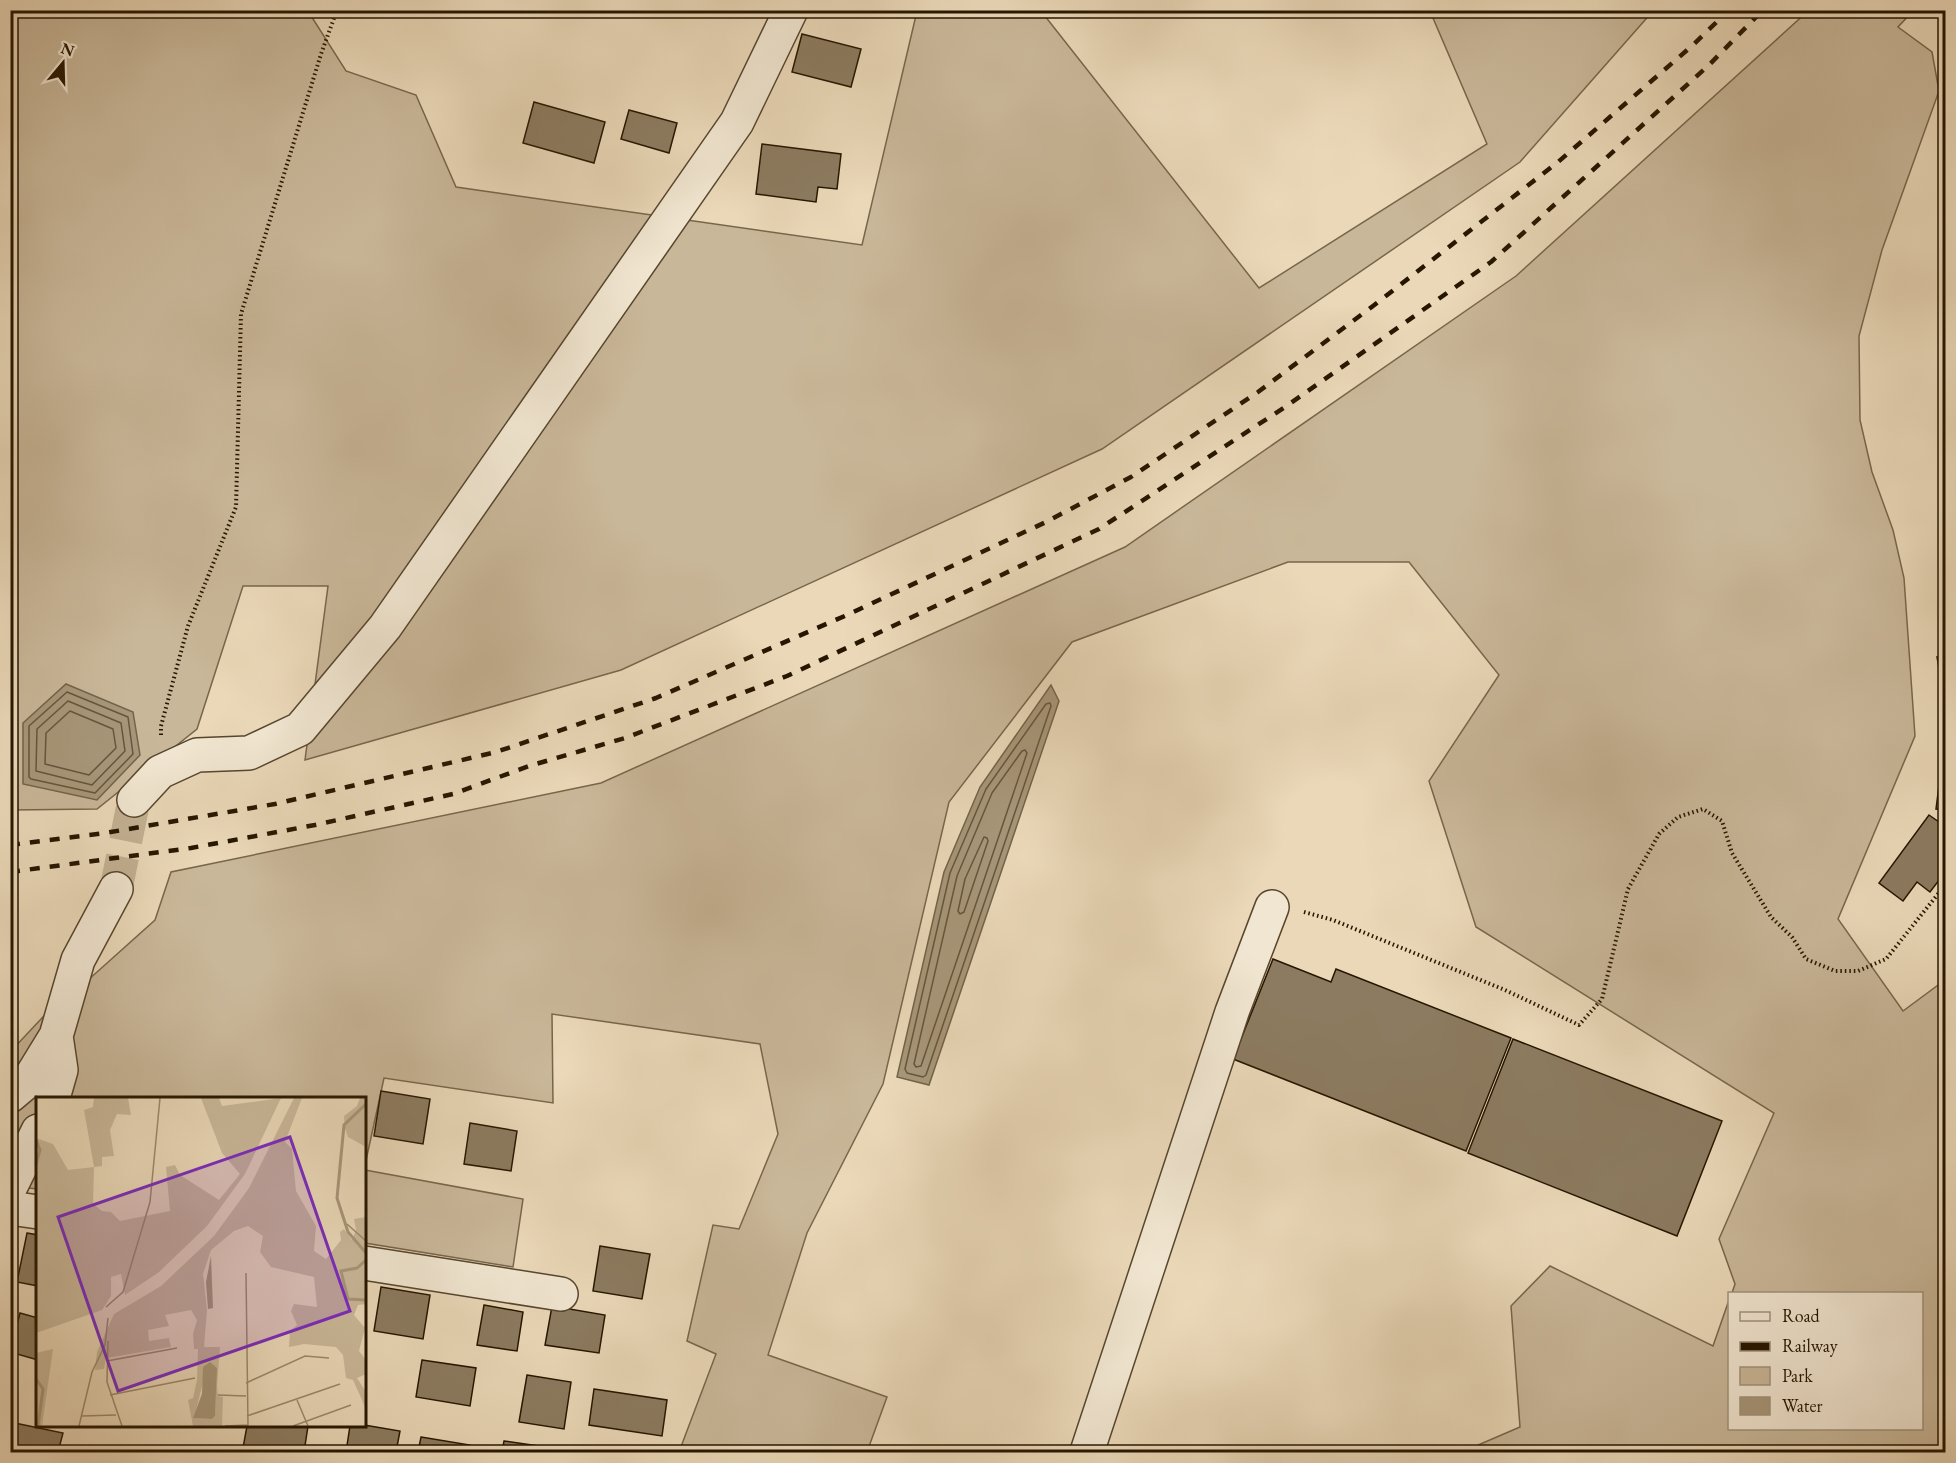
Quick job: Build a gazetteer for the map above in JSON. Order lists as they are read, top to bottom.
{
  "legend": [
    "Road",
    "Railway",
    "Park",
    "Water"
  ],
  "north": "top"
}
